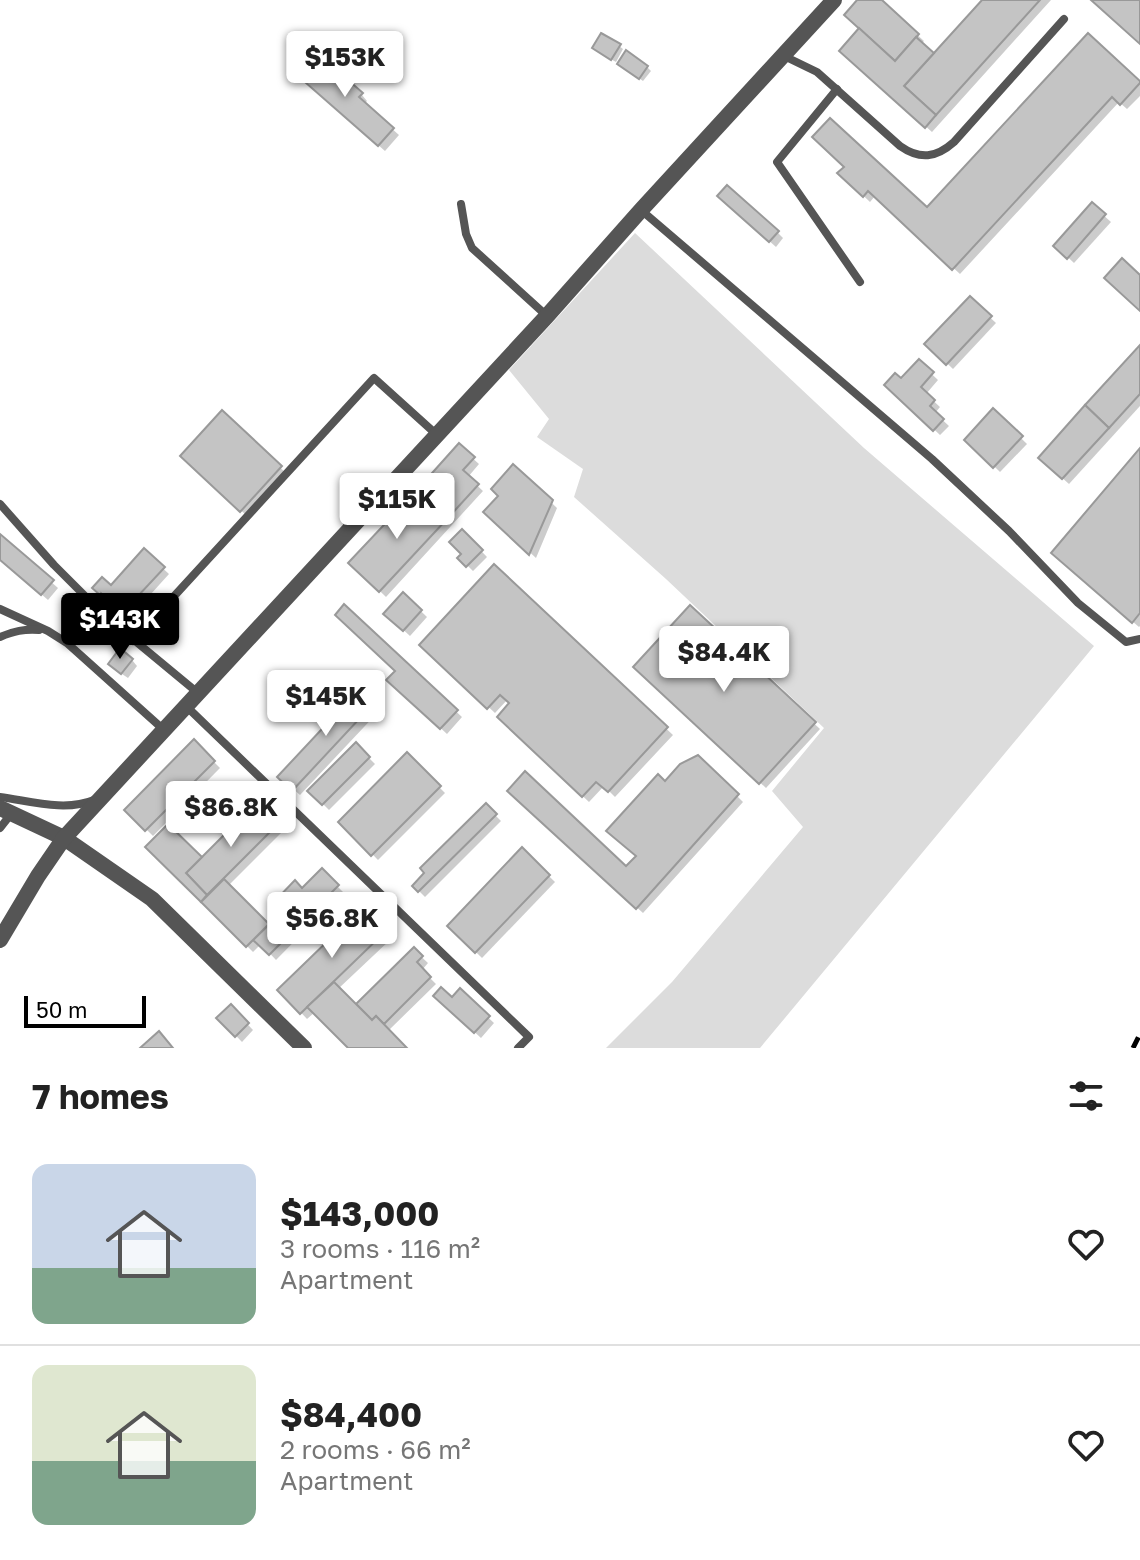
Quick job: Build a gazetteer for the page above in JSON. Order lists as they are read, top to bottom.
{
  "scale_bar": "50 m",
  "page": {
    "price": [
      "$153K",
      "$115K",
      "$143K",
      "$84.4K",
      "$145K",
      "$86.8K",
      "$56.8K"
    ],
    "scale": "50 m",
    "heading": "7 homes",
    "list": [
      {
        "name": "$143,000",
        "note": "3 rooms · 116 m² · Apartment"
      },
      {
        "name": "$84,400",
        "note": "2 rooms · 66 m² · Apartment"
      }
    ]
  }
}
